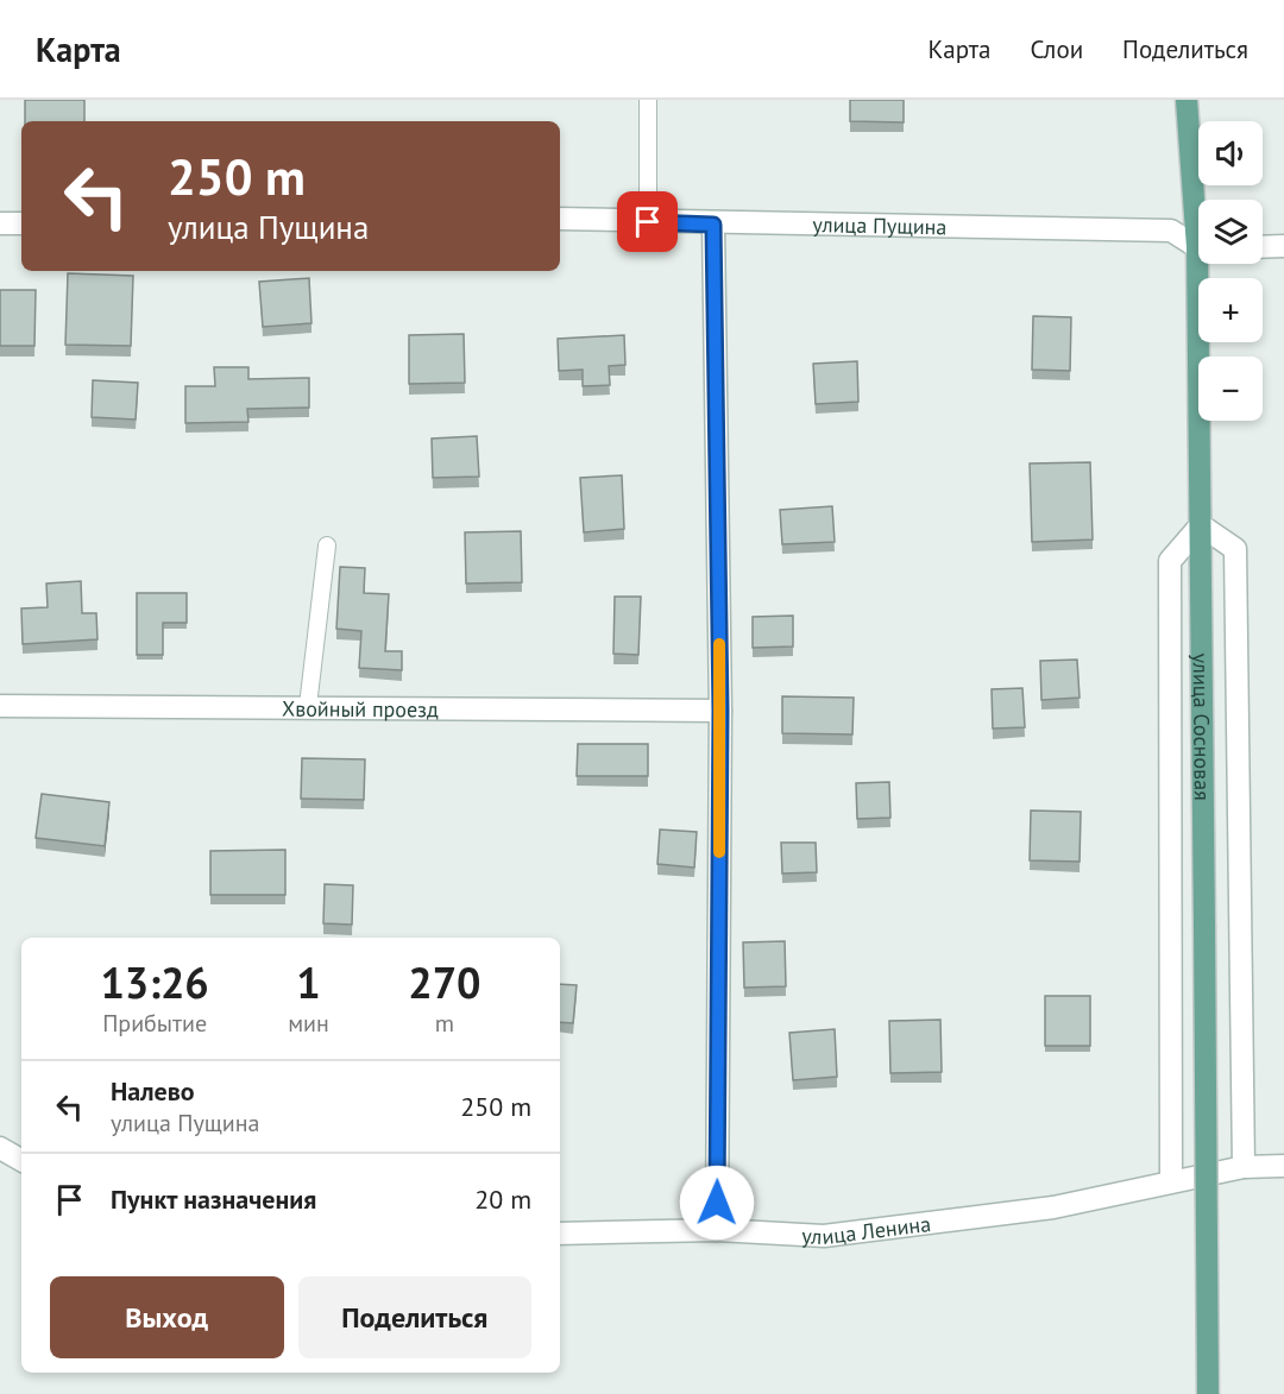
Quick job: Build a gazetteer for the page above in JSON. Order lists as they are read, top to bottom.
{
  "streets": {
    "main road": ["улица Сосновая"],
    "street": ["улица Пущина", "Хвойный проезд", "улица Ленина"]
  },
  "page": {
    "header": "Карта",
    "nav": ["Карта", "Слои", "Поделиться"],
    "map_buttons": ["+", "−"],
    "turn": ["250 m", "улица Пущина"],
    "eta": [
      "13:26",
      "Прибытие",
      "1",
      "мин",
      "270",
      "m"
    ],
    "list": [
      {
        "name": "Налево",
        "note": "улица Пущина",
        "value": "250 m"
      },
      {
        "name": "Пункт назначения",
        "value": "20 m"
      }
    ],
    "buttons": ["Выход", "Поделиться"]
  }
}
